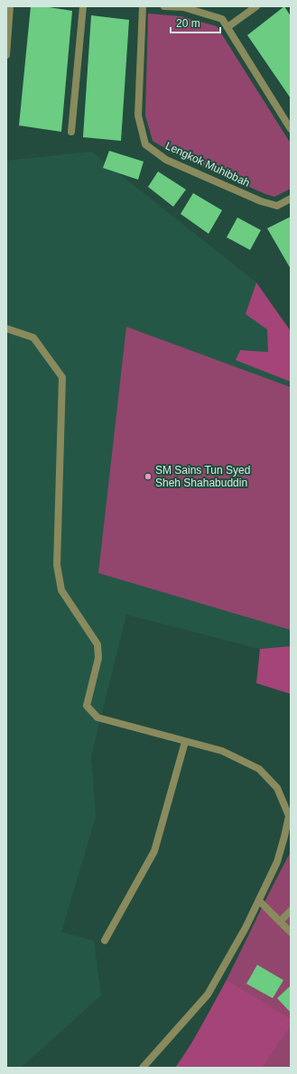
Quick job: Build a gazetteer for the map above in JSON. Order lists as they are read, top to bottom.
{
  "streets": {
    "street": ["Lengkok Muhibbah"]
  },
  "places": ["SM Sains Tun Syed Sheh Shahabuddin"],
  "scale_bar": "20 m"
}
